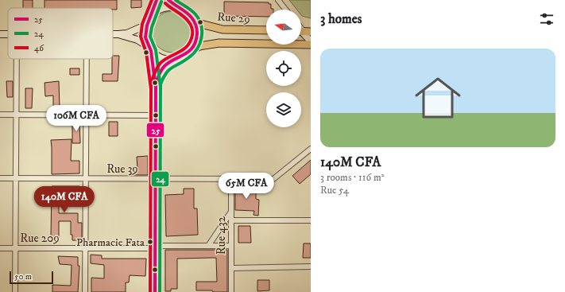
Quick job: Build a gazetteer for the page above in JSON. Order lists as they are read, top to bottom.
{
  "streets": {
    "main road": ["Rue 29"],
    "street": ["Rue 39", "Rue 432", "Rue 209"]
  },
  "crossings": [
    ["Rue 39", "Rue 432"],
    ["Rue 432", "Rue 209"]
  ],
  "places": ["Pharmacie Fata"],
  "lines": ["transit line 25", "transit line 24", "transit line 46"],
  "legend": ["25", "24", "46"],
  "scale_bar": "50 m",
  "north": "left",
  "page": {
    "heading": "3 homes",
    "list": [
      {
        "name": "140M CFA",
        "note": "3 rooms · 116 m² · Rue 54"
      }
    ],
    "price": ["106M CFA", "65M CFA", "140M CFA"],
    "scale": "50 m"
  }
}
